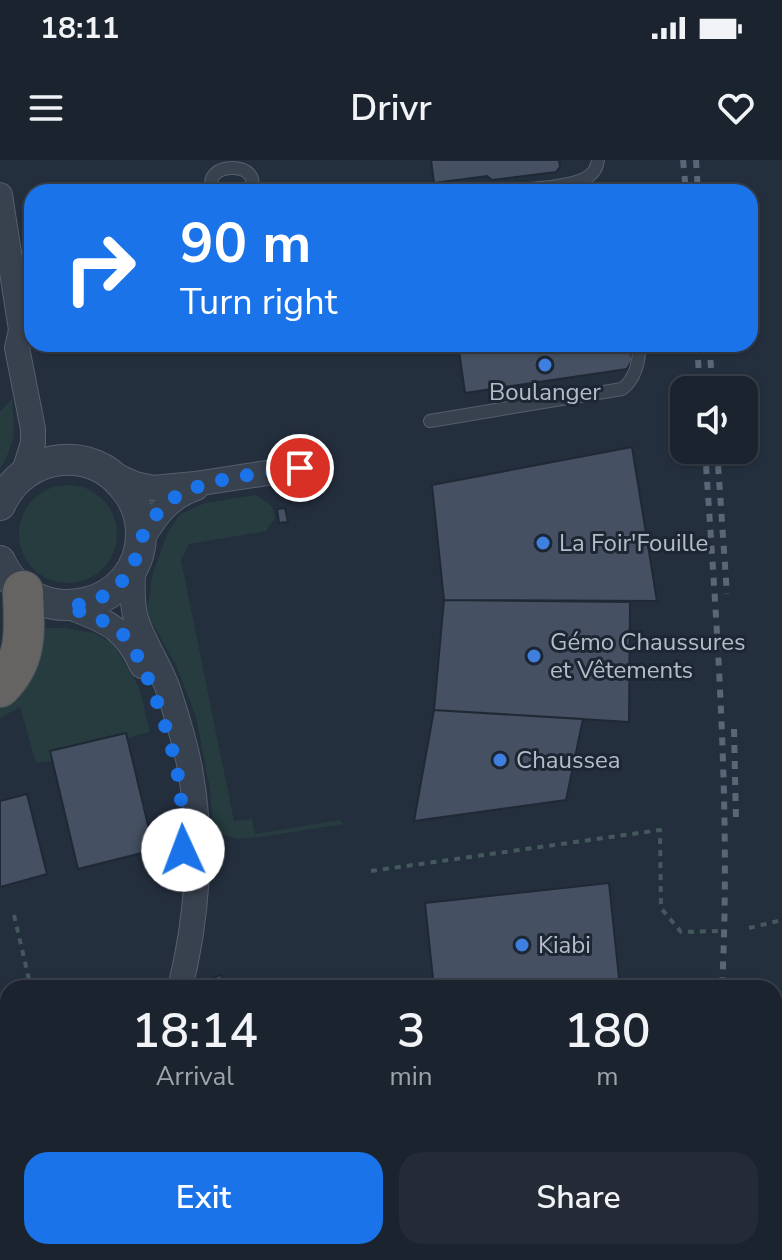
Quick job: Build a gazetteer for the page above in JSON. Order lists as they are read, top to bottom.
{
  "places": [
    "Boulanger",
    "La Foir'Fouille",
    "Gémo Chaussures et Vêtements",
    "Chaussea",
    "Kiabi"
  ],
  "page": {
    "status": "18:11",
    "header": "Drivr",
    "turn": ["90 m", "Turn right"],
    "eta": [
      "18:14",
      "Arrival",
      "3",
      "min",
      "180",
      "m"
    ],
    "buttons": ["Exit", "Share"]
  }
}
